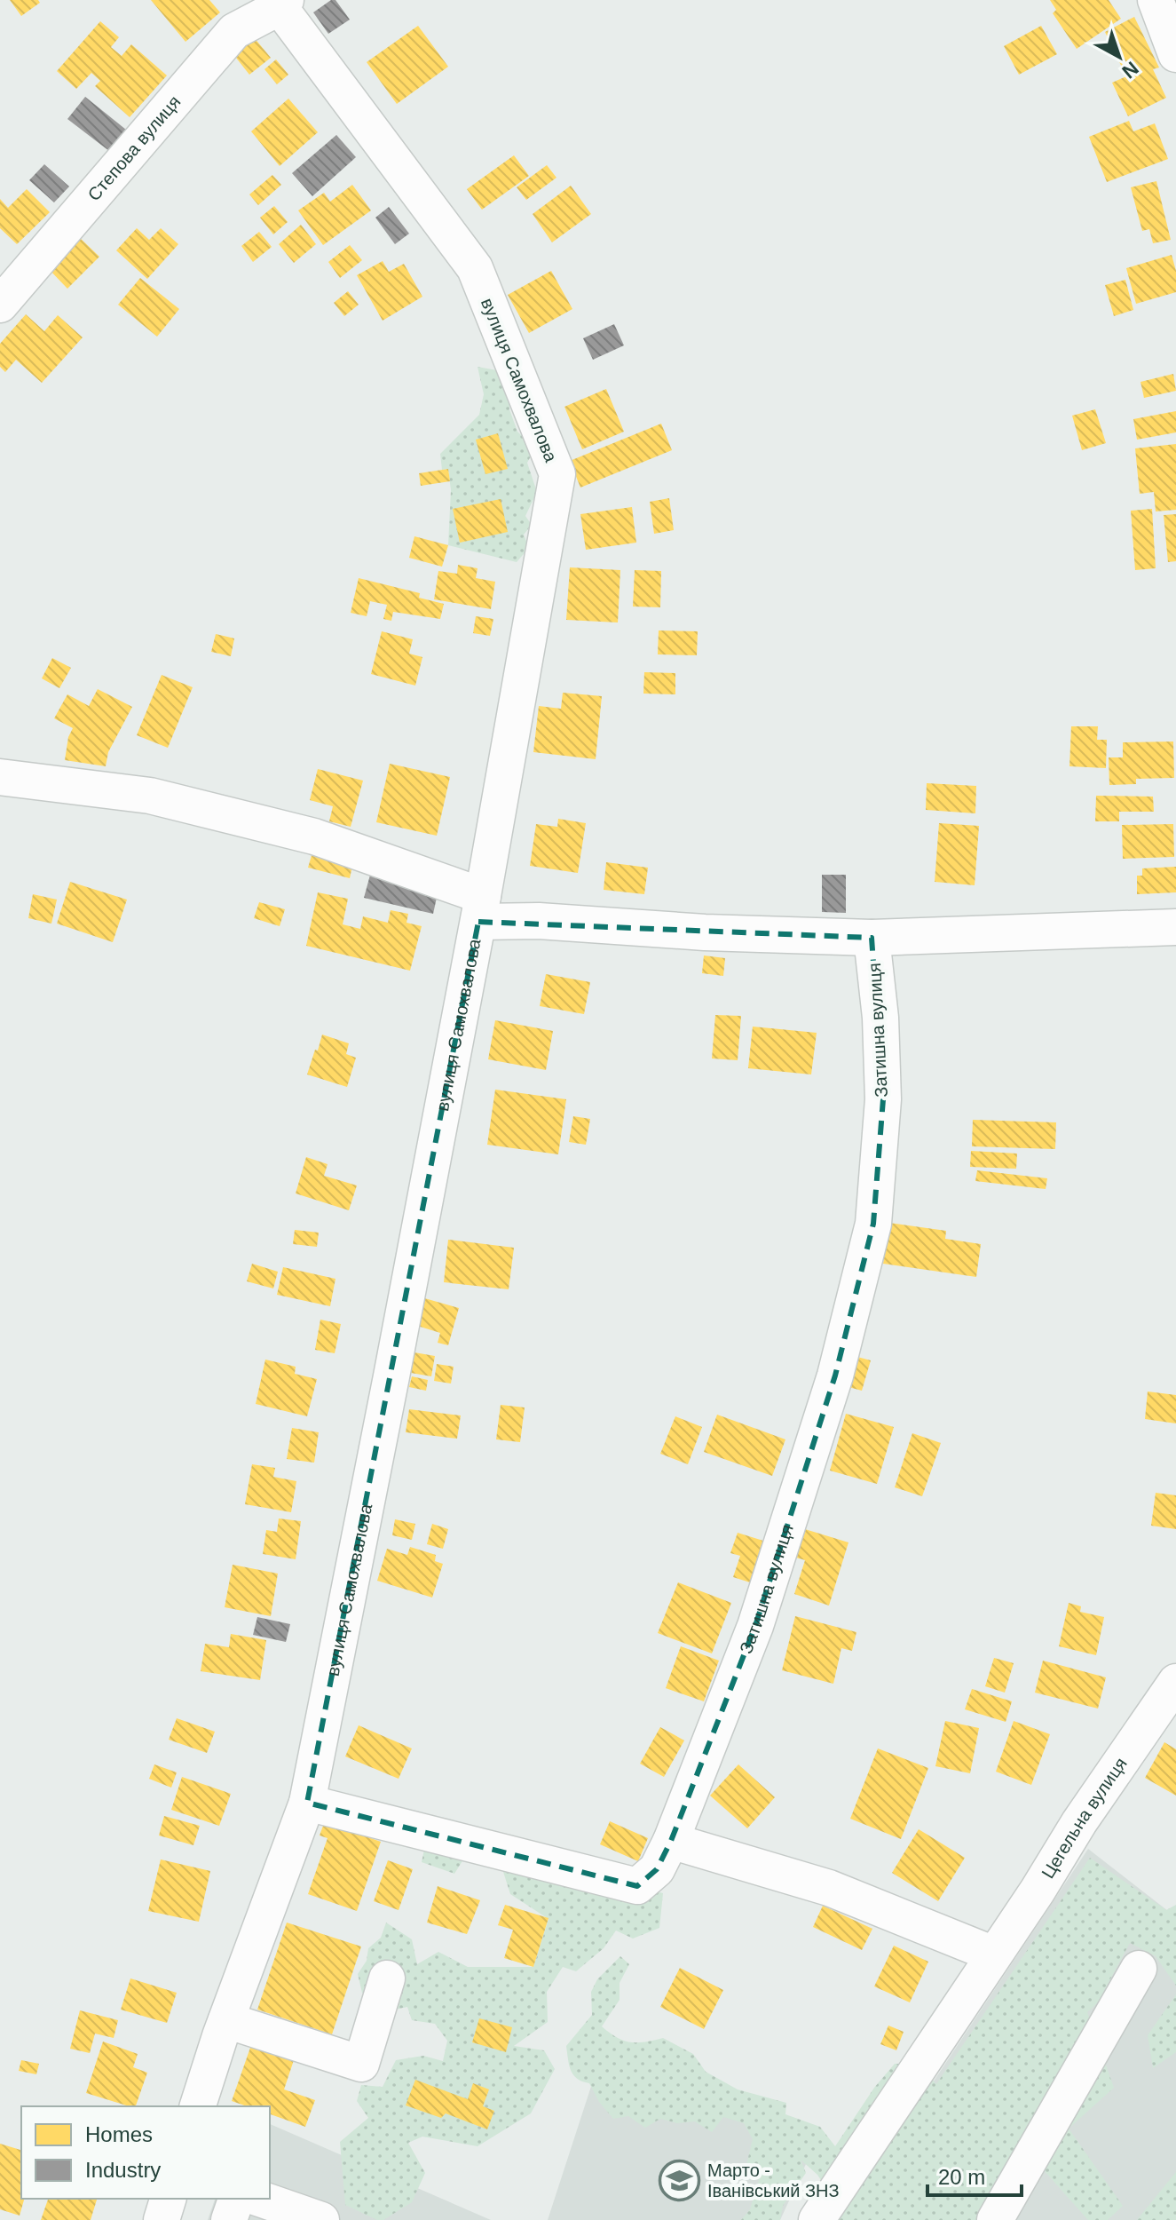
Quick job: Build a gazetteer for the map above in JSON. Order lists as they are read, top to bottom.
{
  "streets": {
    "street": [
      "Степова вулиця",
      "вулиця Самохвалова",
      "Затишна вулиця",
      "Цегельна вулиця"
    ]
  },
  "crossings": [
    ["Степова вулиця", "вулиця Самохвалова"],
    ["вулиця Самохвалова", "Затишна вулиця"]
  ],
  "places": {
    "school or university": ["Марто - Іванівський ЗНЗ"]
  },
  "legend": ["Homes", "Industry"],
  "scale_bar": "20 m",
  "north": "bottom right"
}
